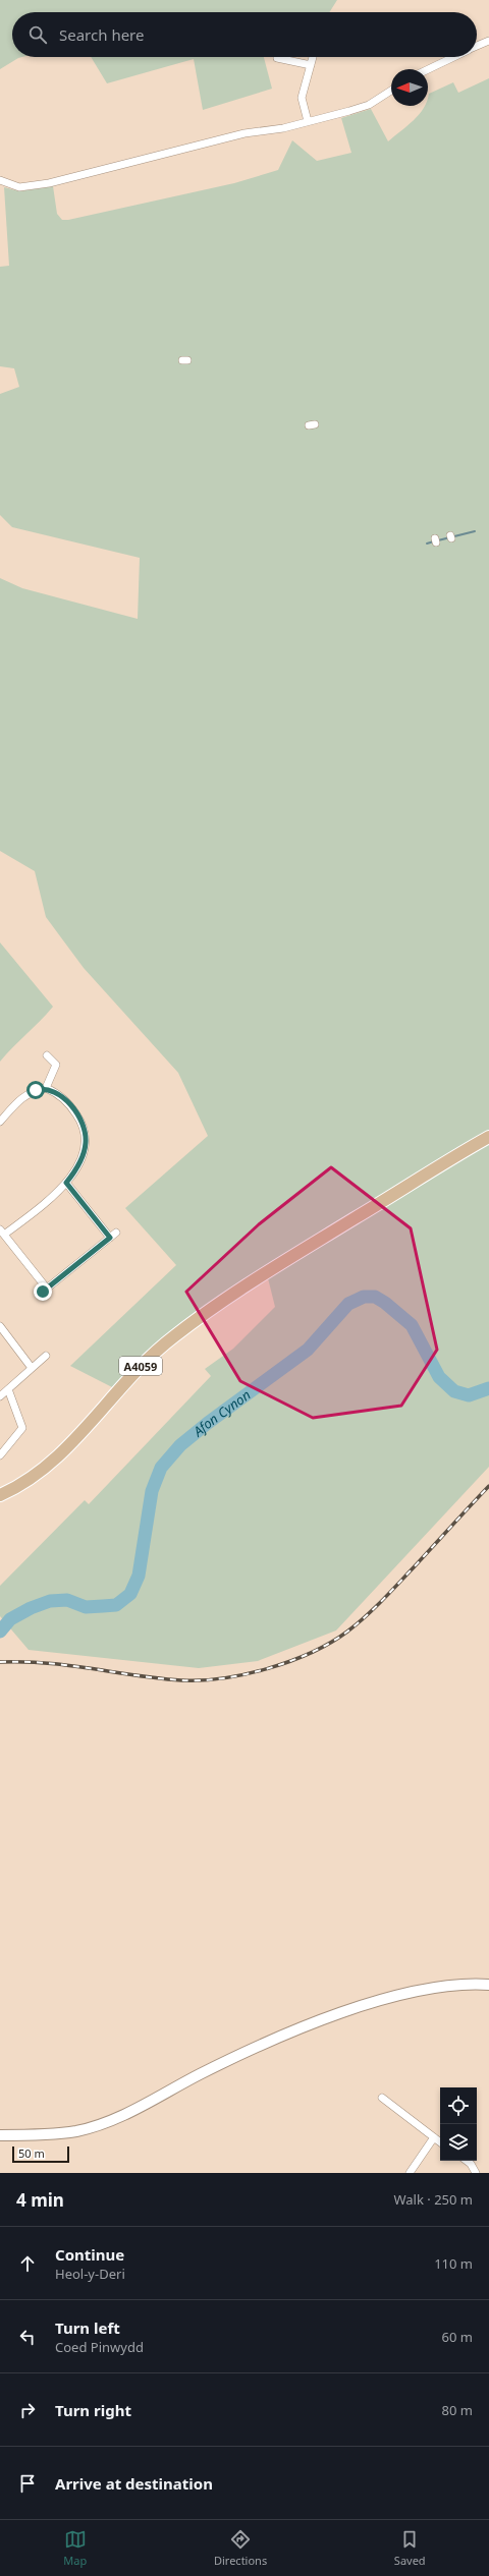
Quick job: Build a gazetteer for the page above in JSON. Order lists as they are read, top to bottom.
{
  "streets": {
    "main road": ["A4059"]
  },
  "water": ["Afon Cynon"],
  "scale_bar": "50 m",
  "north": "left",
  "page": {
    "search": "Search here",
    "scale": "50 m",
    "heading": ["4 min", "Walk · 250 m"],
    "list": [
      ["Continue", "Heol-y-Deri", "110 m"],
      ["Turn left", "Coed Pinwydd", "60 m"],
      ["Turn right", "80 m"],
      "Arrive at destination"
    ],
    "nav": ["Map", "Directions", "Saved"]
  }
}
